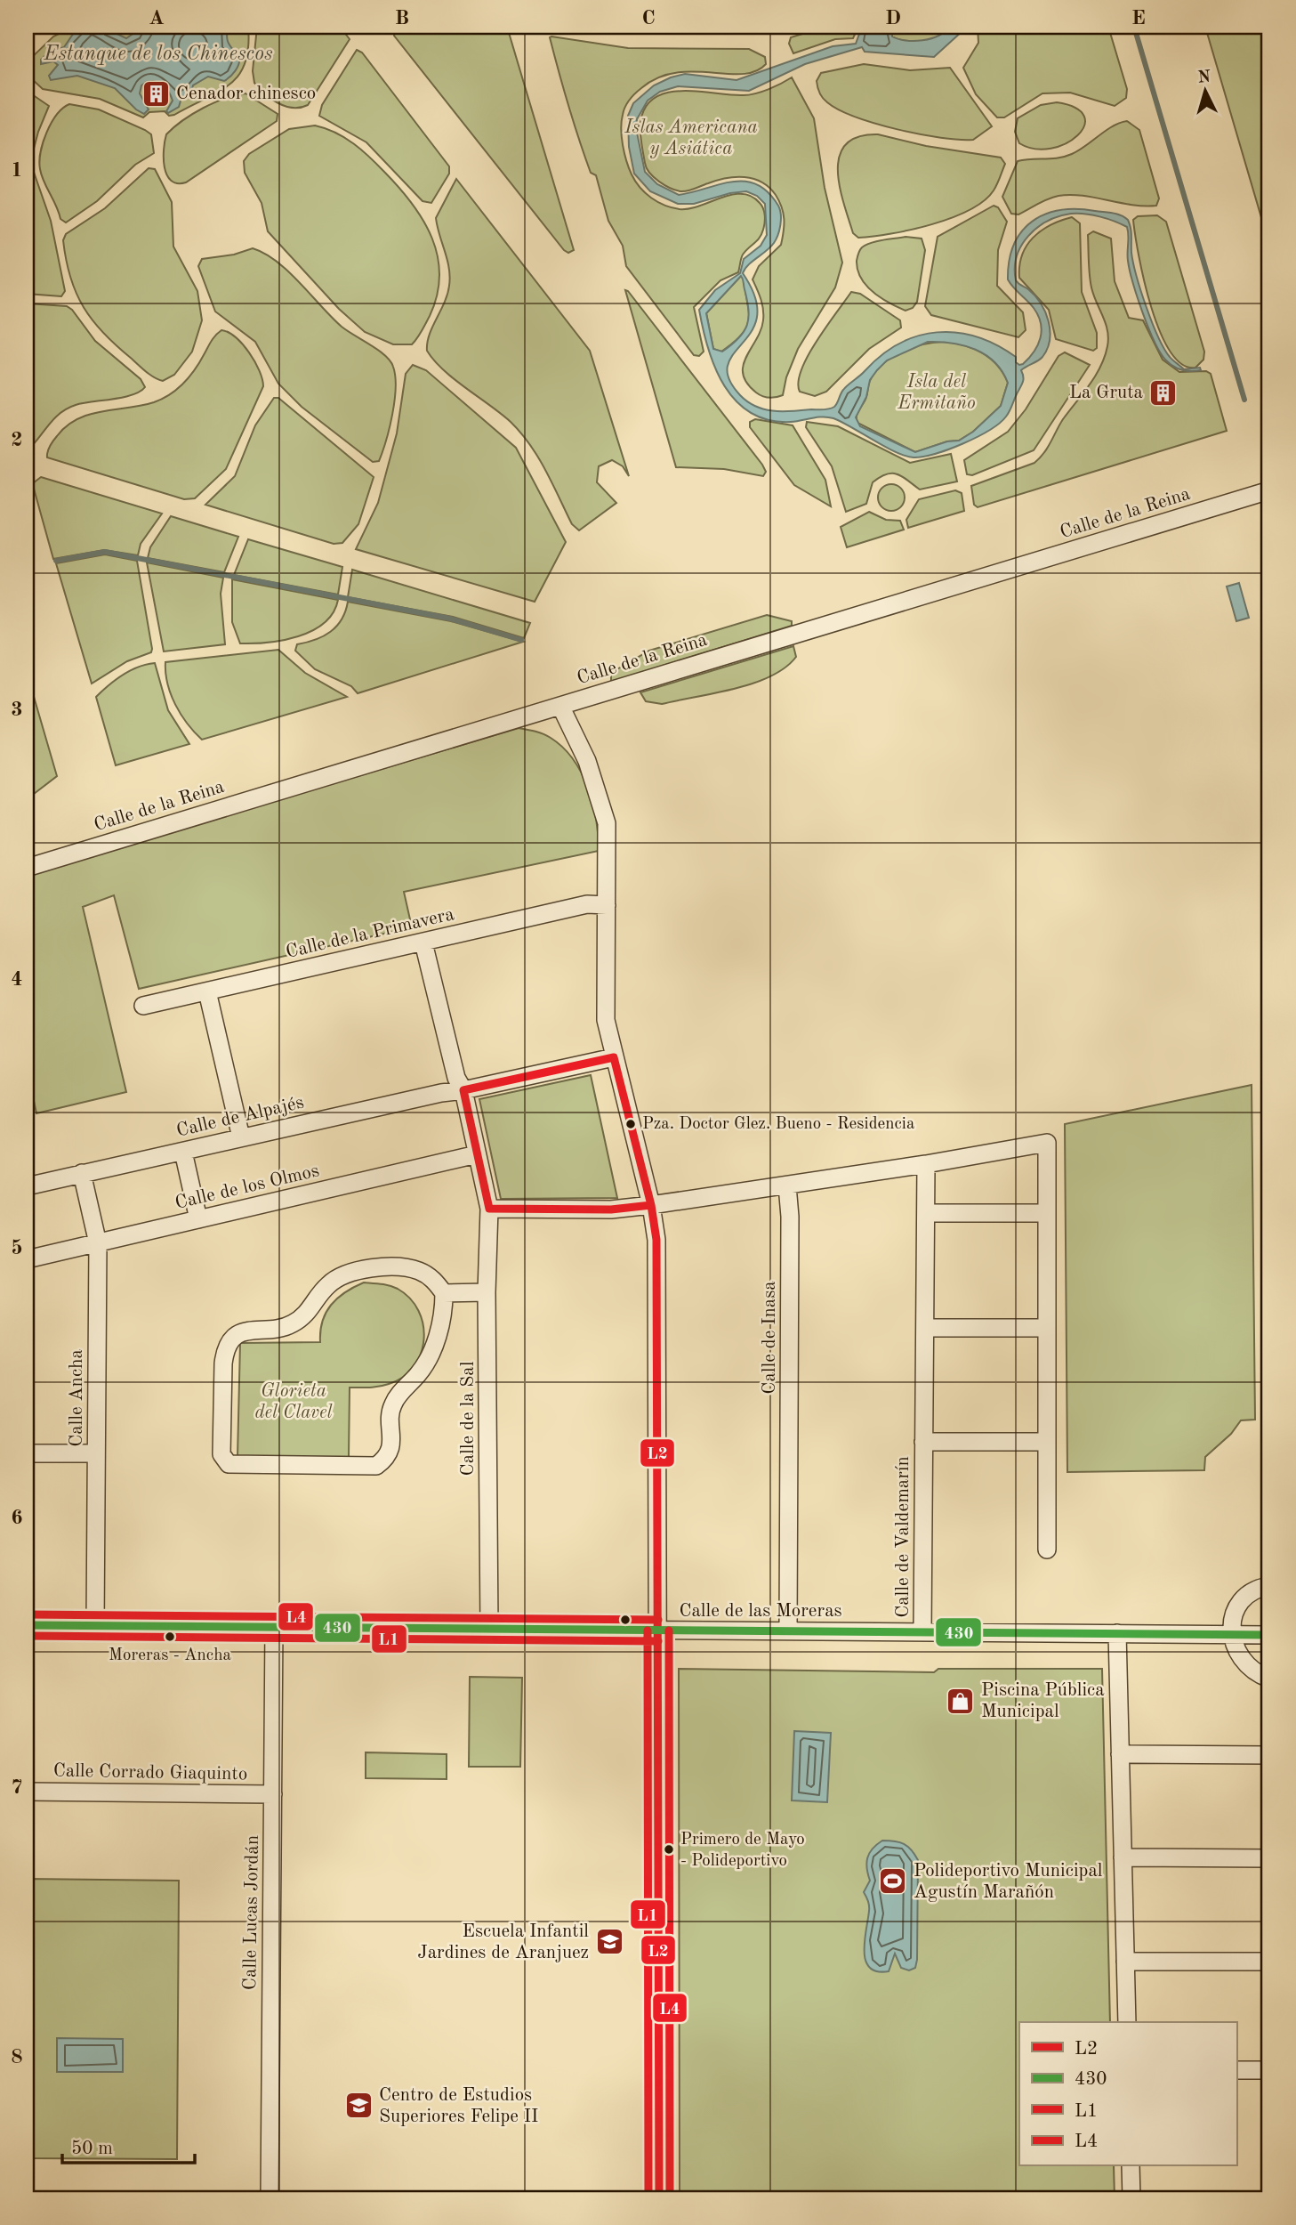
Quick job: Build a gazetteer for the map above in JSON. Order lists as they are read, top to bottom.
{
  "streets": {
    "street": [
      "Calle de la Reina",
      "Calle de la Primavera",
      "Calle de Alpajés",
      "Calle de los Olmos",
      "Calle de Inasa",
      "Calle Ancha",
      "Calle de la Sal",
      "Calle de Valdemarín",
      "Calle de las Moreras",
      "Calle Corrado Giaquinto",
      "Calle Lucas Jordán"
    ]
  },
  "crossings": [
    ["Calle de Alpajés", "Calle Ancha"],
    ["Calle de Alpajés", "Calle de la Sal"],
    ["Calle de los Olmos", "Calle Ancha"],
    ["Calle de los Olmos", "Calle de la Sal"],
    ["Calle de Inasa", "Calle de las Moreras"],
    ["Calle Ancha", "Calle de las Moreras"],
    ["Calle de la Sal", "Calle de las Moreras"],
    ["Calle de Valdemarín", "Calle de las Moreras"],
    ["Calle de las Moreras", "Calle Lucas Jordán"],
    ["Calle Corrado Giaquinto", "Calle Lucas Jordán"]
  ],
  "water": ["Estanque de los Chinescos"],
  "parks": ["Islas Americana y Asiática", "Isla del Ermitaño", "Glorieta del Clavel"],
  "places": {
    "building": ["Cenador chinesco", "La Gruta"],
    "other": ["Pza. Doctor Glez. Bueno - Residencia", "Moreras - Ancha", "Primero de Mayo - Polideportivo"],
    "shop": ["Piscina Pública Municipal"],
    "sports": ["Polideportivo Municipal Agustín Marañón"],
    "school or university": ["Escuela Infantil Jardines de Aranjuez", "Centro de Estudios Superiores Felipe II"]
  },
  "lines": [
    "transit line L2",
    "transit line L4",
    "transit line 430",
    "transit line L1"
  ],
  "legend": [
    "L2",
    "430",
    "L1",
    "L4"
  ],
  "scale_bar": "50 m",
  "north": "top",
  "grid": {
    "columns": [
      "A",
      "B",
      "C",
      "D",
      "E"
    ],
    "rows": [
      "1",
      "2",
      "3",
      "4",
      "5",
      "6",
      "7",
      "8"
    ]
  }
}
